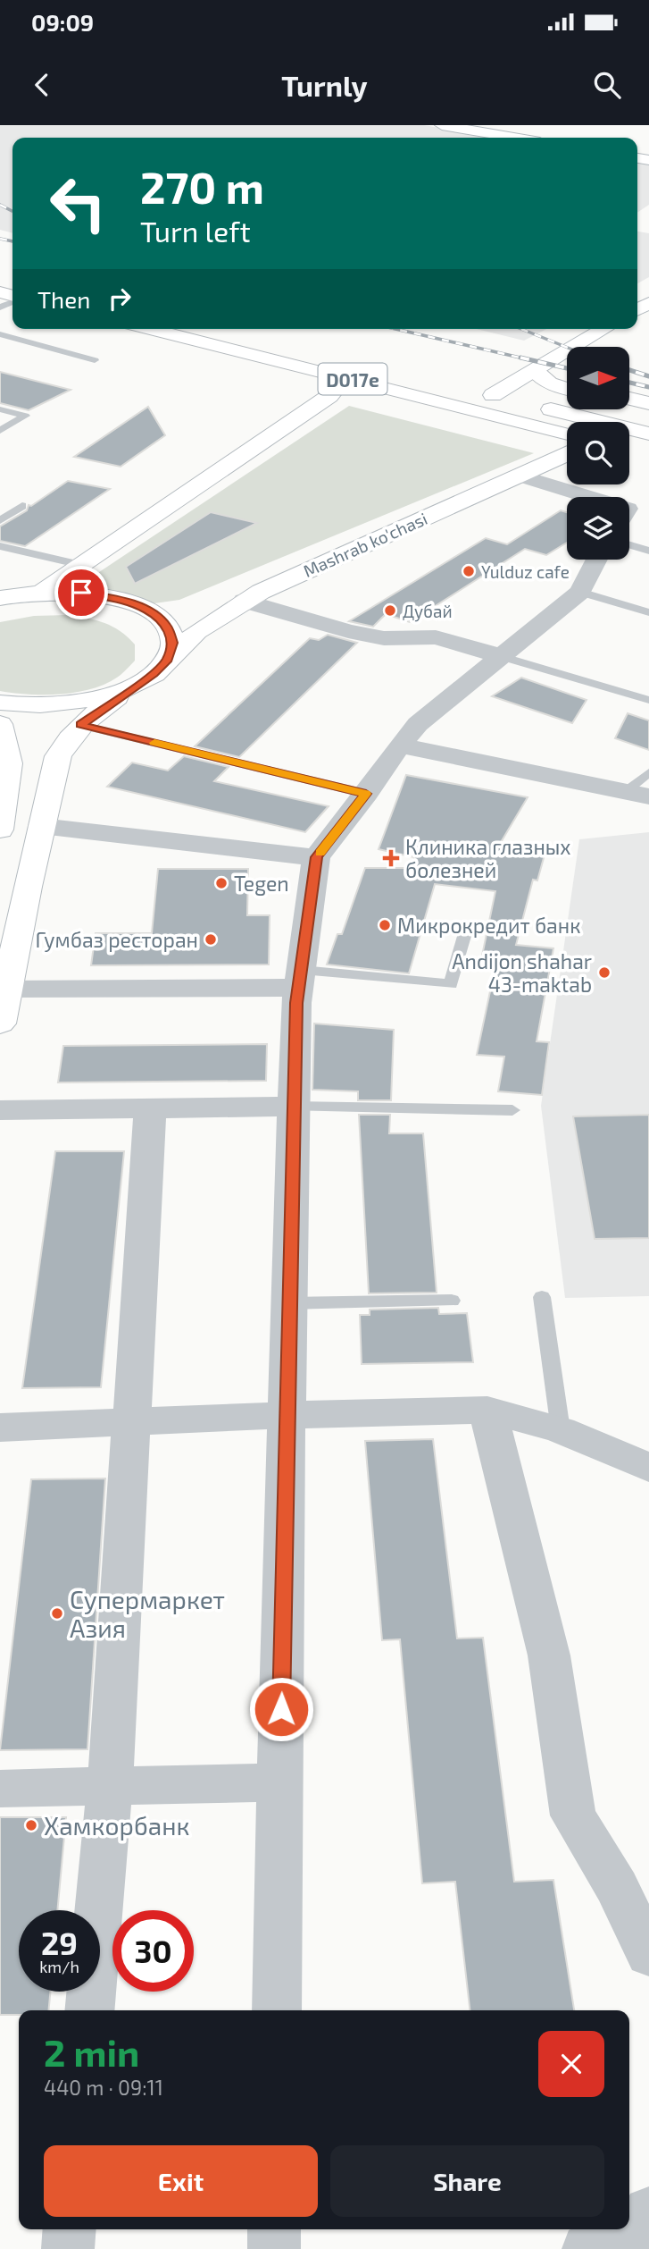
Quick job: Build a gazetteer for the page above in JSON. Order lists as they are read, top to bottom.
{
  "streets": {
    "main road": ["D017e", "Mashrab ko'chasi"]
  },
  "places": {
    "other": [
      "Yulduz cafe",
      "Дубай",
      "Tegen",
      "Микрокредит банк",
      "Гумбаз ресторан",
      "Andijon shahar 43-maktab",
      "Супермаркет Азия",
      "Хамкорбанк"
    ],
    "health": ["Клиника глазных болезней"]
  },
  "north": "right",
  "page": {
    "status": "09:09",
    "header": "Turnly",
    "turn": ["270 m", "Turn left"],
    "then": "Then",
    "speed": "29 km/h",
    "limit": "30",
    "heading": ["2 min", "440 m · 09:11"],
    "buttons": ["Exit", "Share"]
  }
}
